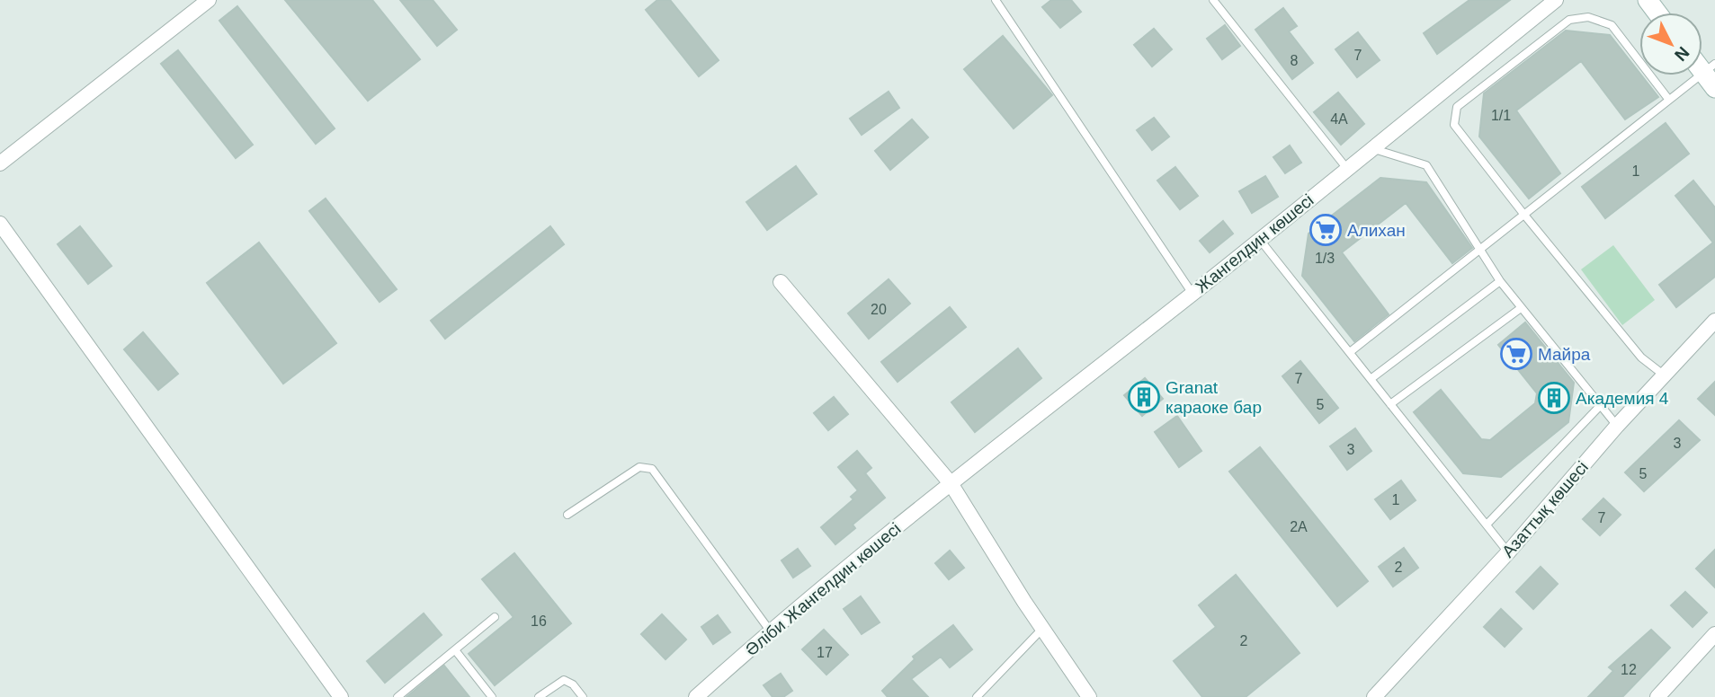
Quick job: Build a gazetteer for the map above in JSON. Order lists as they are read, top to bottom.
{
  "streets": {
    "street": ["Жангелдин көшесі", "Азаттық көшесі", "Әліби Жангелдин көшесі"]
  },
  "crossings": [
    ["Жангелдин көшесі", "Әліби Жангелдин көшесі"]
  ],
  "places": {
    "supermarket": ["Алихан", "Майра"],
    "building": ["Granat караоке бар", "Академия 4"]
  },
  "house_numbers": [
    "7",
    "8",
    "1/1",
    "4А",
    "1",
    "1/3",
    "20",
    "7",
    "5",
    "3",
    "3",
    "5",
    "1",
    "7",
    "2А",
    "2",
    "16",
    "2",
    "17",
    "12"
  ],
  "north": "bottom right"
}
